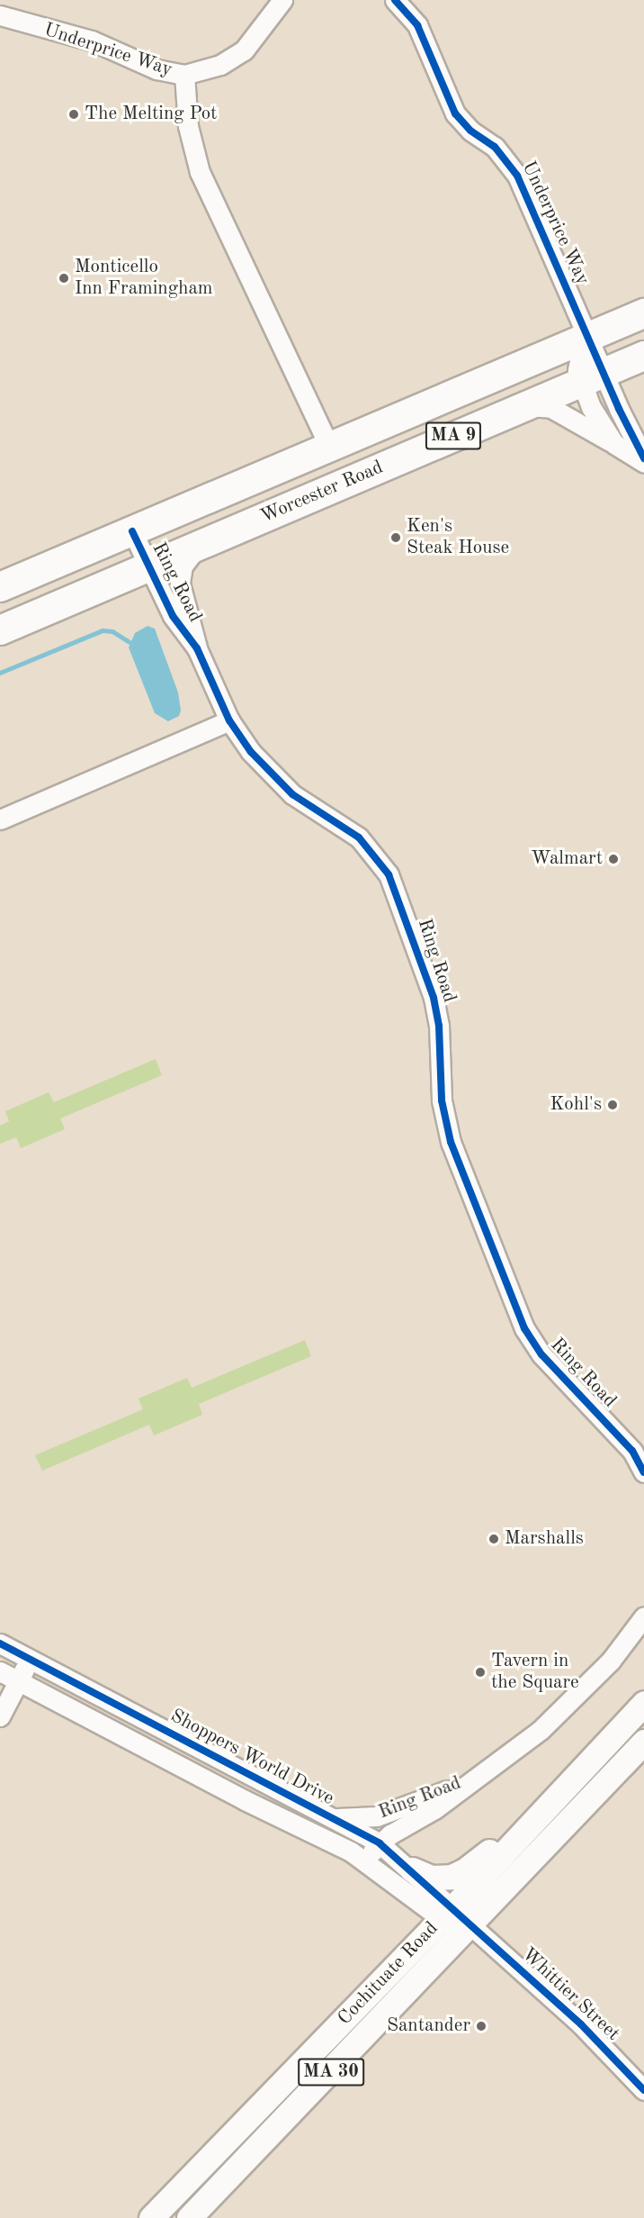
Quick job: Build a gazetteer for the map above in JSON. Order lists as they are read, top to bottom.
{
  "streets": {
    "highway": ["MA 9", "Worcester Road"],
    "main road": ["Cochituate Road", "MA 30"],
    "street": [
      "Underprice Way",
      "Ring Road",
      "Shoppers World Drive",
      "Whittier Street"
    ]
  },
  "crossings": [
    ["Underprice Way", "Worcester Road"],
    ["Worcester Road", "Ring Road"],
    ["Ring Road", "Shoppers World Drive"],
    ["Shoppers World Drive", "Cochituate Road"],
    ["Shoppers World Drive", "Whittier Street"],
    ["Cochituate Road", "Whittier Street"]
  ],
  "places": [
    "The Melting Pot",
    "Monticello Inn Framingham",
    "Ken's Steak House",
    "Walmart",
    "Kohl's",
    "Marshalls",
    "Tavern in the Square",
    "Santander"
  ]
}
